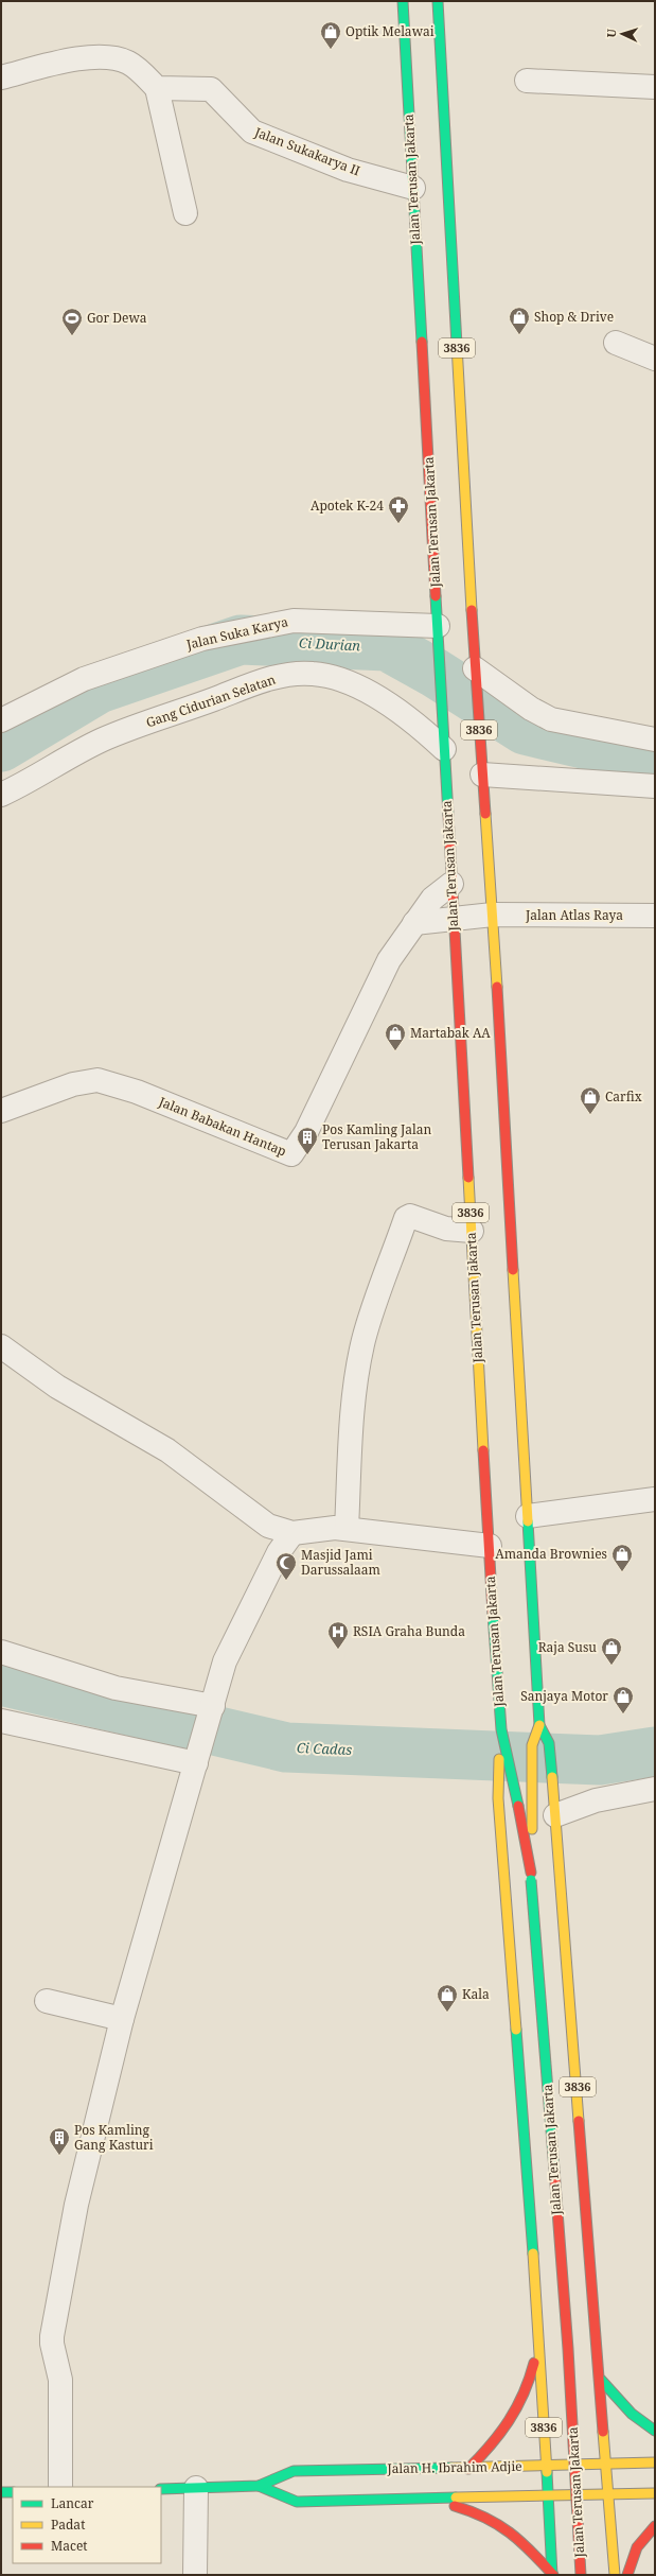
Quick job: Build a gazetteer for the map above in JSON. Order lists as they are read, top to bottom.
{
  "streets": {
    "main road": ["Jalan Terusan Jakarta", "3836", "Jalan H. Ibrahim Adjie"],
    "street": [
      "Jalan Sukakarya II",
      "Jalan Suka Karya",
      "Gang Cidurian Selatan",
      "Jalan Atlas Raya",
      "Jalan Babakan Hantap"
    ]
  },
  "crossings": [
    ["Jalan Sukakarya II", "Jalan Terusan Jakarta"],
    ["Jalan Terusan Jakarta", "Jalan Suka Karya"],
    ["Jalan Terusan Jakarta", "Gang Cidurian Selatan"],
    ["Jalan Terusan Jakarta", "Jalan Atlas Raya"],
    ["Jalan Terusan Jakarta", "Jalan Babakan Hantap"],
    ["Jalan Terusan Jakarta", "Jalan H. Ibrahim Adjie"]
  ],
  "water": ["Ci Durian", "Ci Cadas"],
  "places": {
    "shop": [
      "Optik Melawai",
      "Shop & Drive",
      "Martabak AA",
      "Carfix",
      "Amanda Brownies",
      "Raja Susu",
      "Sanjaya Motor",
      "Kala"
    ],
    "sports": ["Gor Dewa"],
    "pharmacy": ["Apotek K-24"],
    "building": ["Pos Kamling Jalan Terusan Jakarta", "Pos Kamling Gang Kasturi"],
    "mosque": ["Masjid Jami Darussalaam"],
    "hospital": ["RSIA Graha Bunda"]
  },
  "legend": ["Lancar", "Padat", "Macet"],
  "north": "left"
}
